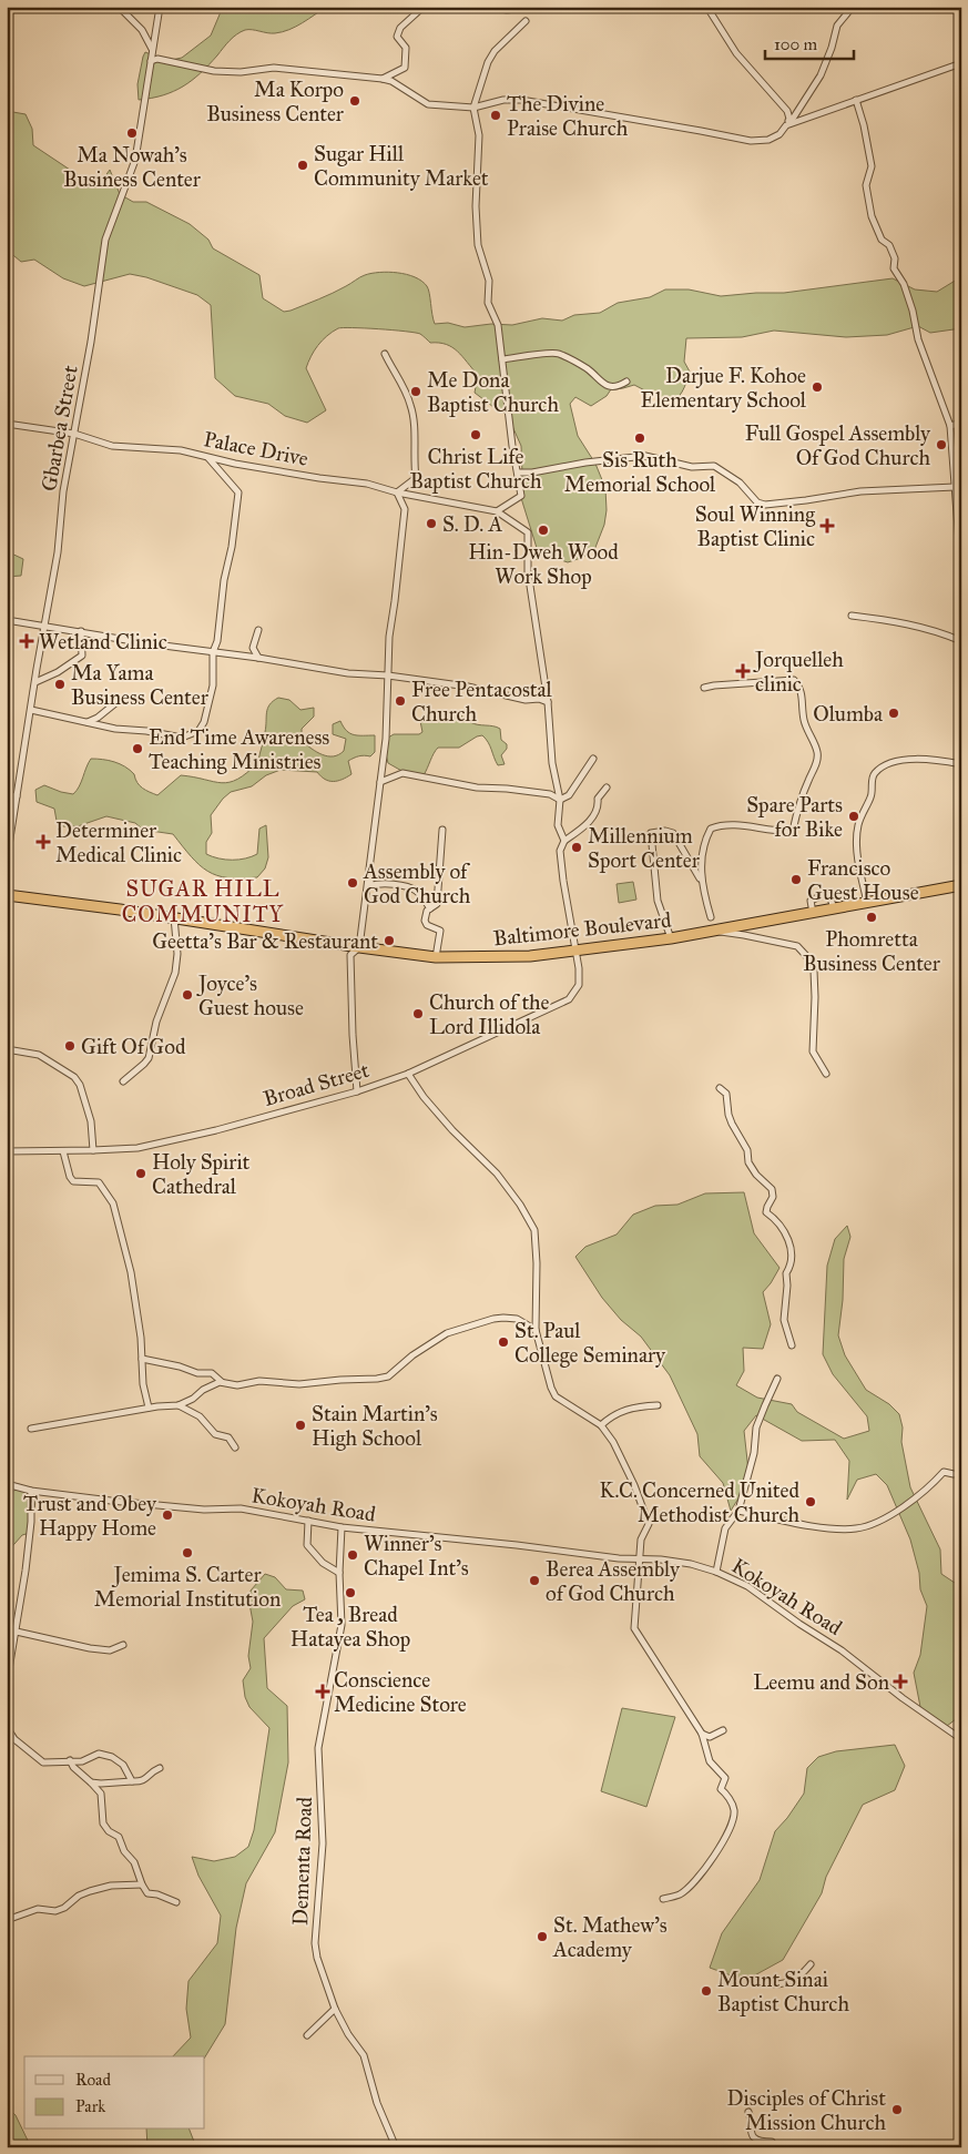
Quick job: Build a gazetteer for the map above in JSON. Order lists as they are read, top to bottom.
{
  "streets": {
    "highway": ["Baltimore Boulevard"],
    "street": [
      "Gbarbea Street",
      "Palace Drive",
      "Broad Street",
      "Kokoyah Road",
      "Dementa Road"
    ]
  },
  "crossings": [
    ["Gbarbea Street", "Palace Drive"],
    ["Palace Drive", "Broad Street"],
    ["Baltimore Boulevard", "Broad Street"],
    ["Kokoyah Road", "Dementa Road"]
  ],
  "districts": ["SUGAR HILL COMMUNITY"],
  "places": {
    "other": [
      "Ma Korpo Business Center",
      "The Divine Praise Church",
      "Ma Nowah's Business Center",
      "Sugar Hill Community Market",
      "Darjue F. Kohoe Elementary School",
      "Me Dona Baptist Church",
      "Christ Life Baptist Church",
      "Sis Ruth Memorial School",
      "Full Gospel Assembly Of God Church",
      "S. D. A",
      "Hin-Dweh Wood Work Shop",
      "Ma Yama Business Center",
      "Free Pentacostal Church",
      "Olumba",
      "End Time Awareness Teaching Ministries",
      "Spare Parts for Bike",
      "Millennium Sport Center",
      "Francisco Guest House",
      "Assembly of God Church",
      "Phomretta Business Center",
      "Geetta's Bar & Restaurant",
      "Joyce's Guest house",
      "Church of the Lord Illidola",
      "Gift Of God",
      "Holy Spirit Cathedral",
      "St. Paul College Seminary",
      "Stain Martin's High School",
      "K.C. Concerned United Methodist Church",
      "Trust and Obey Happy Home",
      "Jemima S. Carter Memorial Institution",
      "Winner's Chapel Int's",
      "Berea Assembly of God Church",
      "Tea , Bread Hatayea Shop",
      "St. Mathew's Academy",
      "Mount Sinai Baptist Church",
      "Disciples of Christ Mission Church"
    ],
    "health": [
      "Soul Winning Baptist Clinic",
      "Wetland Clinic",
      "Jorquelleh clinic",
      "Determiner Medical Clinic",
      "Leemu and Son",
      "Conscience Medicine Store"
    ]
  },
  "legend": ["Road", "Park"],
  "scale_bar": "100 m"
}
